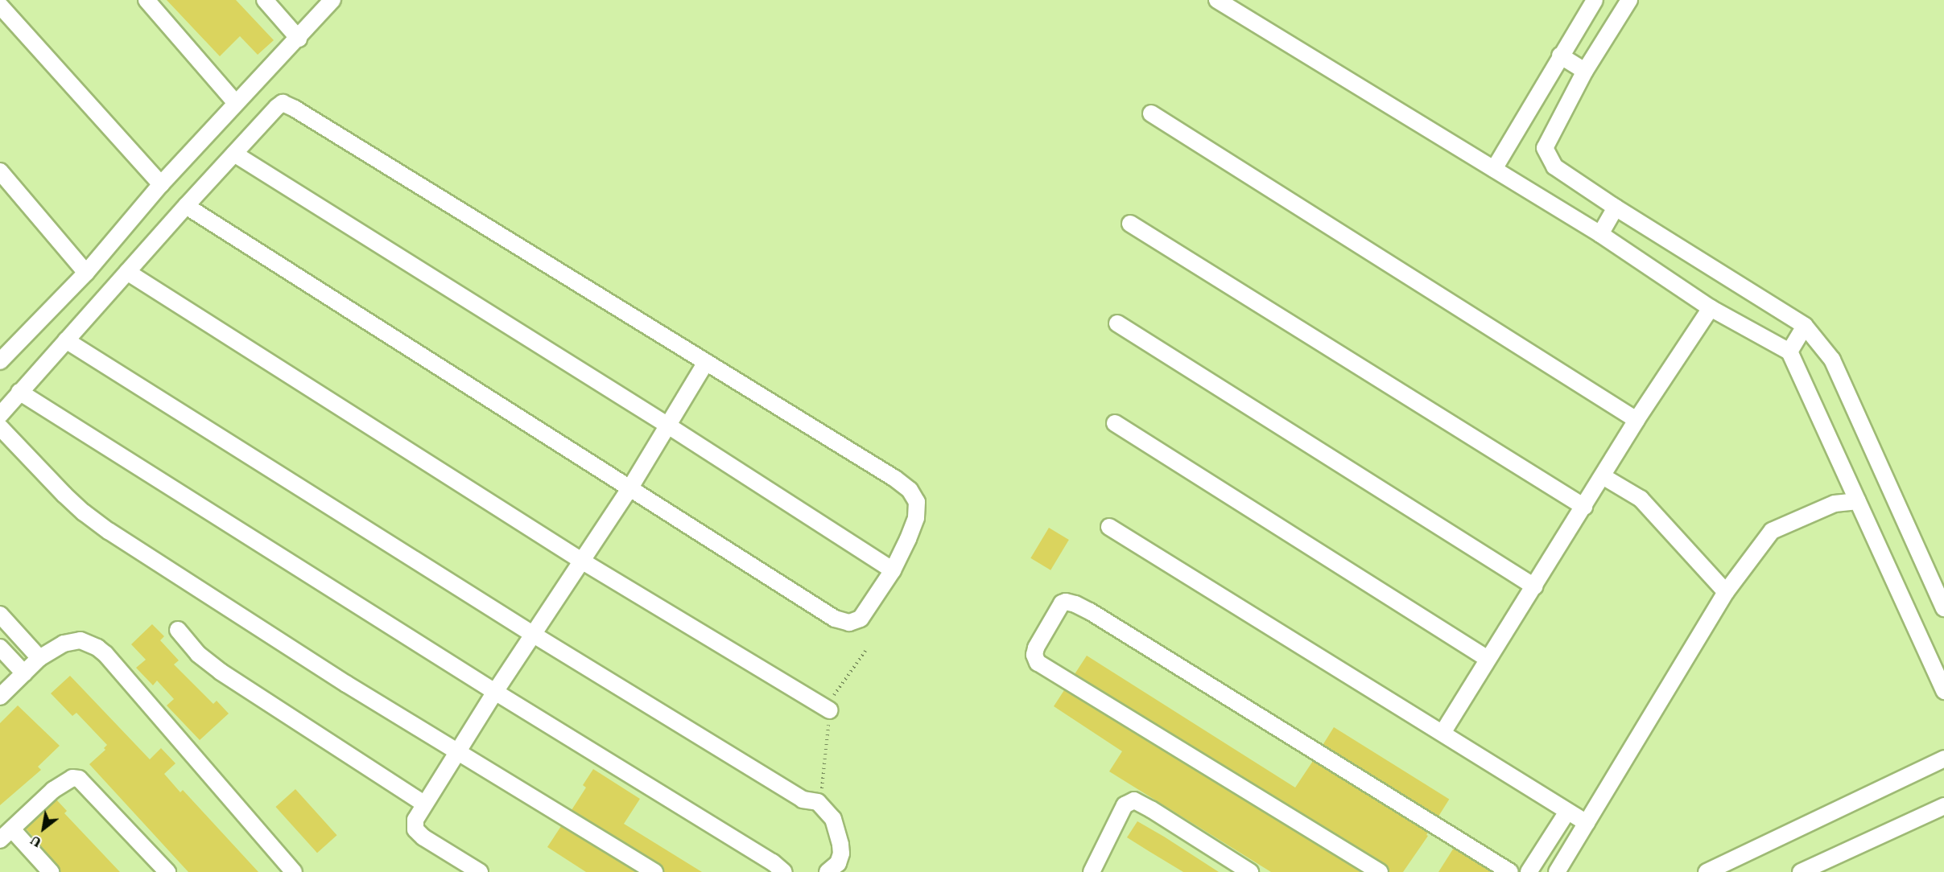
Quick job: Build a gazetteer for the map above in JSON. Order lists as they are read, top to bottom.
{
  "north": "bottom left"
}
